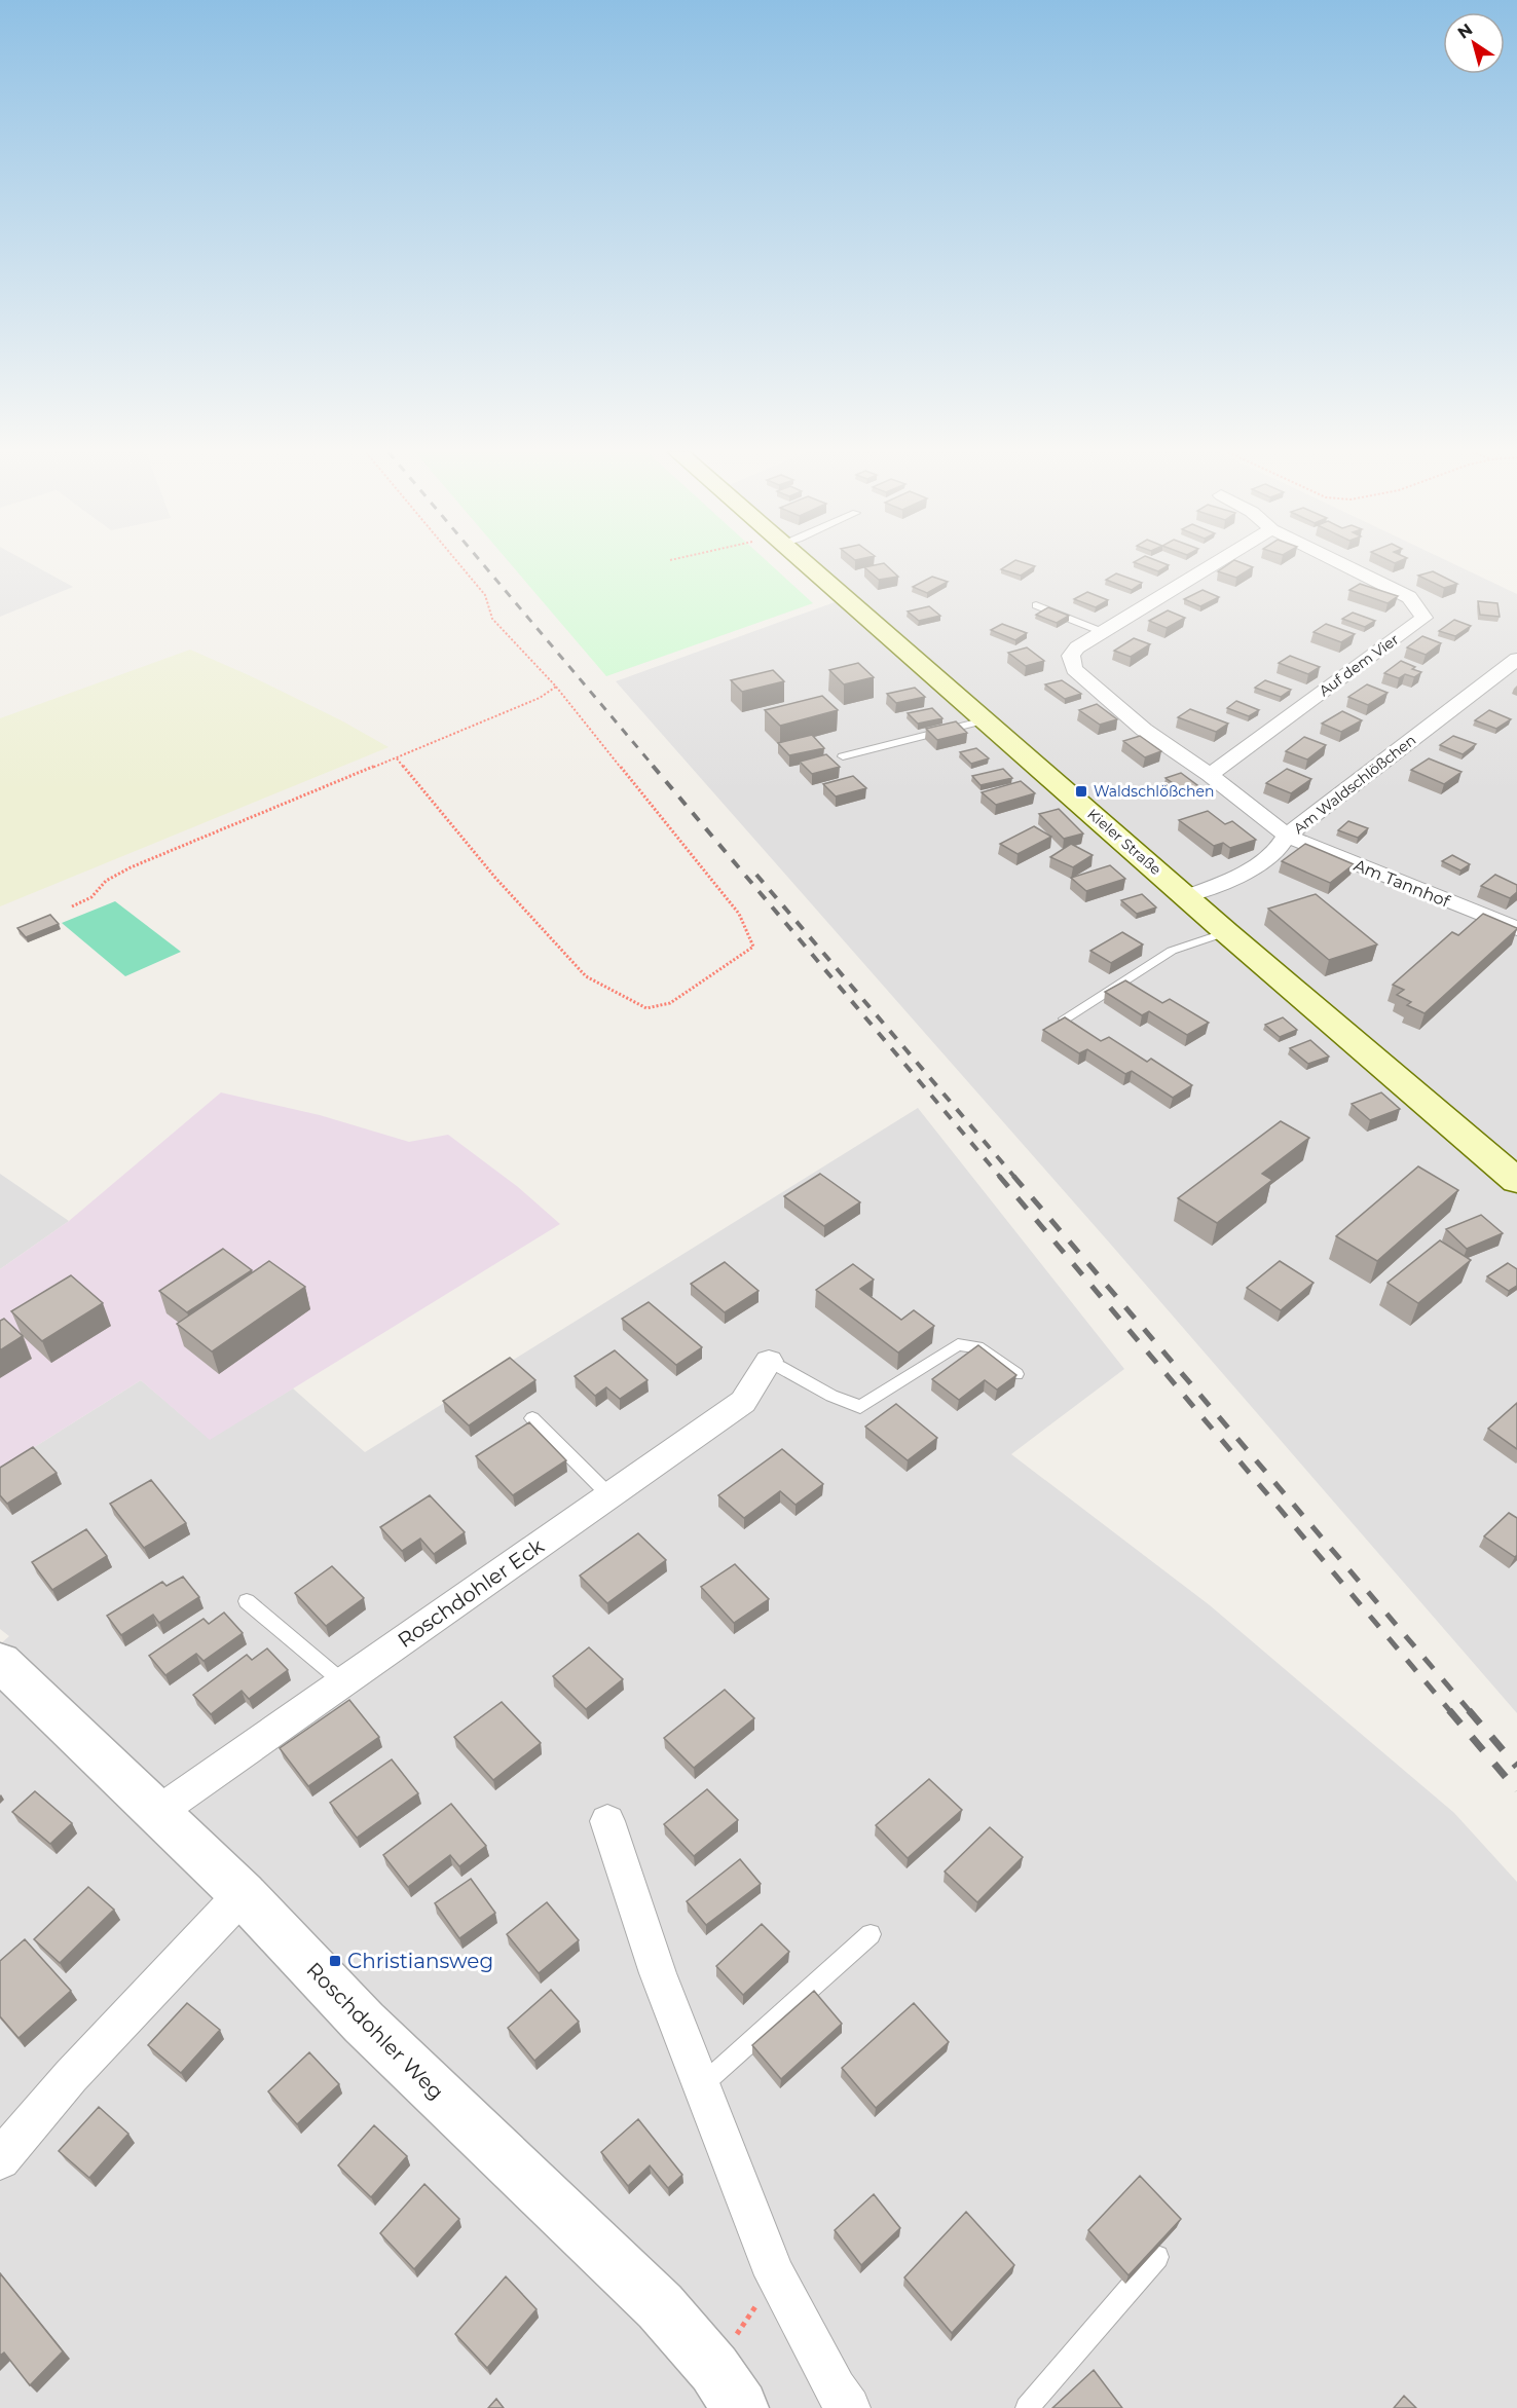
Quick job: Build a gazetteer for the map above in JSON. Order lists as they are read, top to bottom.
{
  "streets": {
    "main road": ["Kieler Straße"],
    "street": [
      "Auf dem Vier",
      "Am Waldschlößchen",
      "Am Tannhof",
      "Roschdohler Eck",
      "Roschdohler Weg"
    ]
  },
  "crossings": [
    ["Am Waldschlößchen", "Kieler Straße"],
    ["Am Waldschlößchen", "Am Tannhof"],
    ["Roschdohler Eck", "Roschdohler Weg"]
  ],
  "places": {
    "transit": ["Waldschlößchen", "Christiansweg"]
  },
  "north": "top left"
}
